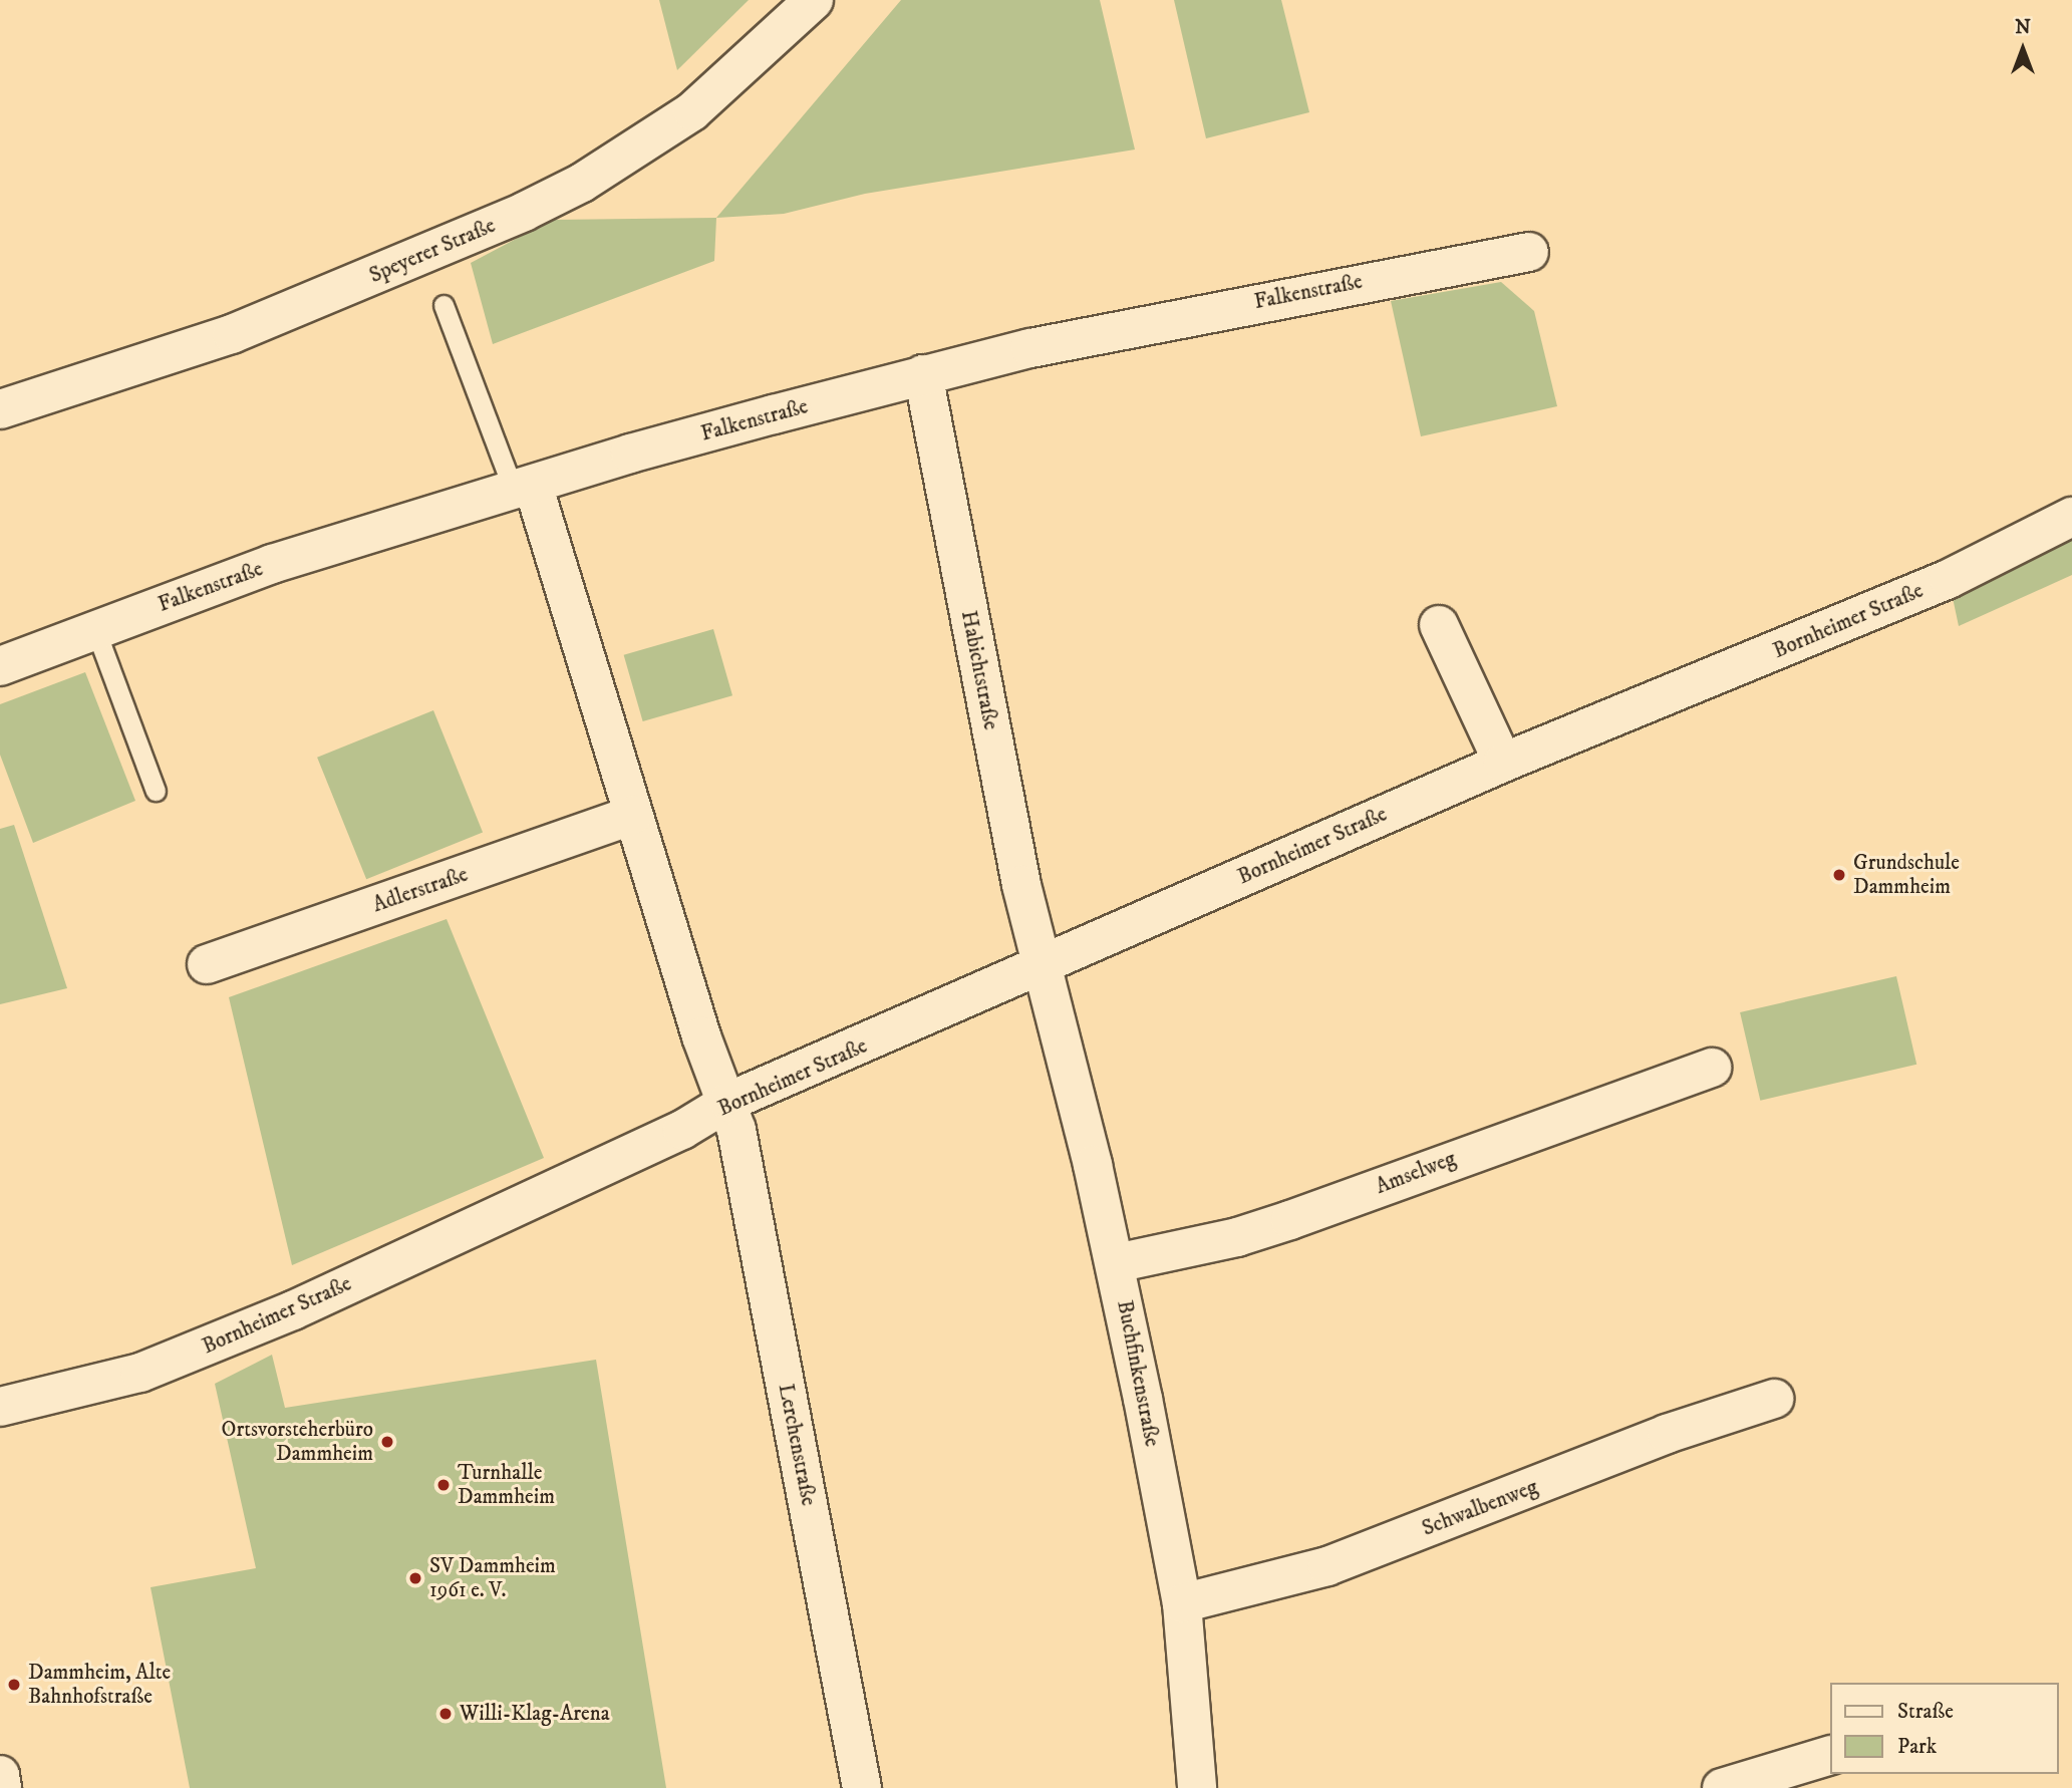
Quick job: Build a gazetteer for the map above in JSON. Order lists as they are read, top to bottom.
{
  "streets": {
    "street": [
      "Speyerer Straße",
      "Falkenstraße",
      "Bornheimer Straße",
      "Habichtstraße",
      "Adlerstraße",
      "Amselweg",
      "Buchfinkenstraße",
      "Lerchenstraße",
      "Schwalbenweg"
    ]
  },
  "crossings": [
    ["Falkenstraße", "Habichtstraße"],
    ["Bornheimer Straße", "Habichtstraße"],
    ["Bornheimer Straße", "Buchfinkenstraße"],
    ["Bornheimer Straße", "Lerchenstraße"],
    ["Habichtstraße", "Buchfinkenstraße"],
    ["Amselweg", "Buchfinkenstraße"],
    ["Buchfinkenstraße", "Schwalbenweg"]
  ],
  "places": [
    "Grundschule Dammheim",
    "Ortsvorsteherbüro Dammheim",
    "Turnhalle Dammheim",
    "SV Dammheim 1961 e. V.",
    "Dammheim, Alte Bahnhofstraße",
    "Willi-Klag-Arena"
  ],
  "legend": ["Straße", "Park"],
  "north": "top"
}
